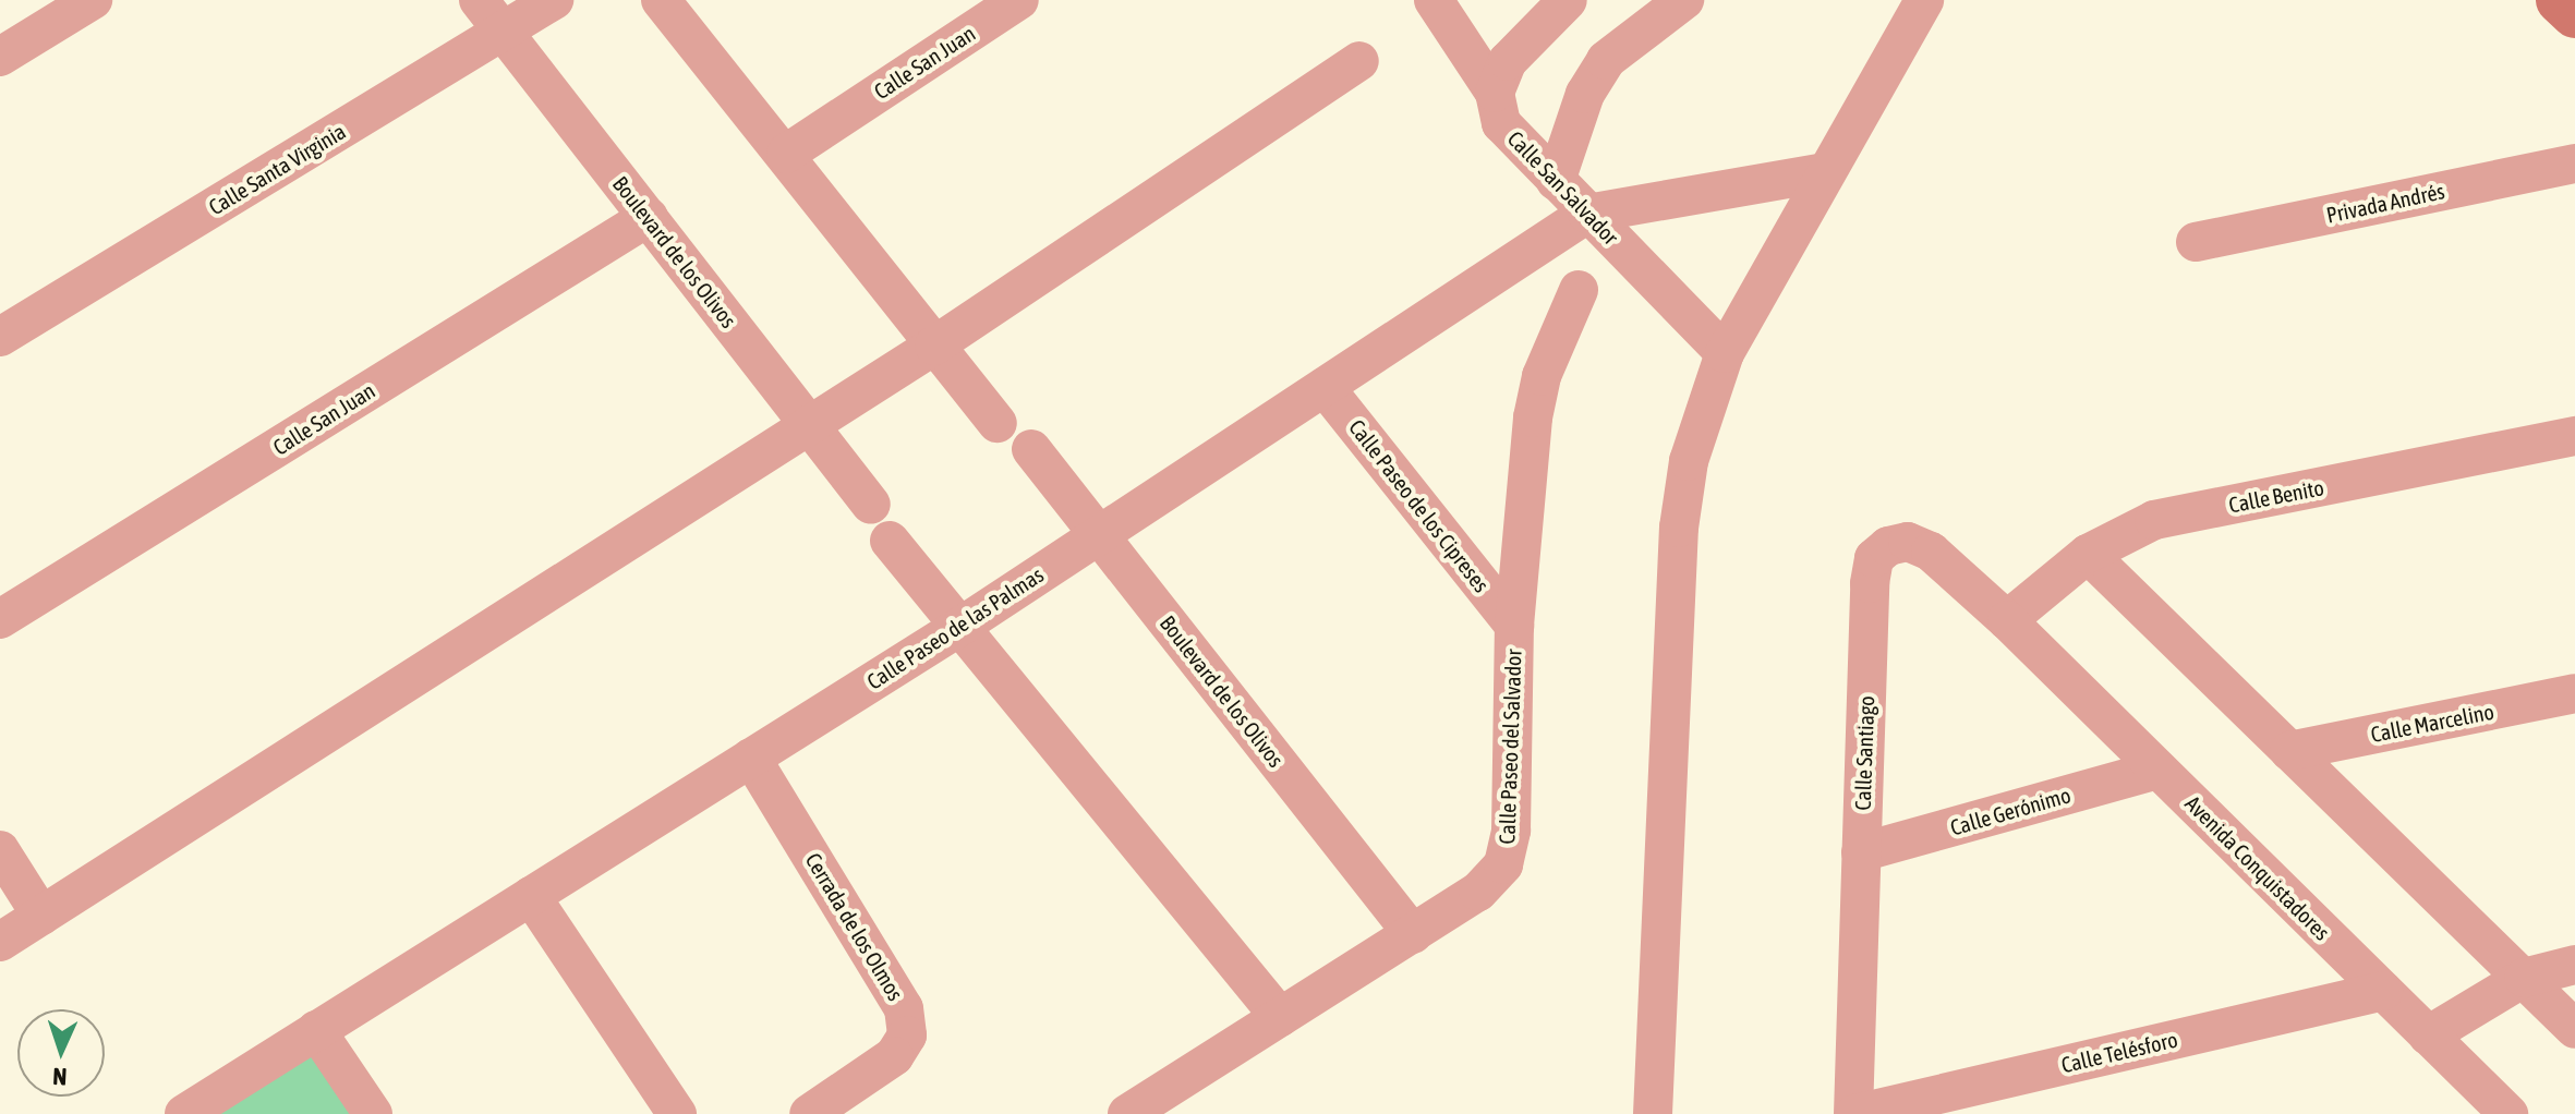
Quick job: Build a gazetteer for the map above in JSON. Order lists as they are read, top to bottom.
{
  "streets": {
    "street": [
      "Calle San Juan",
      "Calle Santa Virginia",
      "Calle San Salvador",
      "Privada Andrés",
      "Boulevard de los Olivos",
      "Calle Benito",
      "Calle Paseo de los Cipreses",
      "Calle Paseo de las Palmas",
      "Calle Marcelino",
      "Calle Paseo del Salvador",
      "Calle Santiago",
      "Calle Gerónimo",
      "Avenida Conquistadores",
      "Cerrada de los Olmos",
      "Calle Telésforo"
    ]
  },
  "crossings": [
    ["Calle San Juan", "Boulevard de los Olivos"],
    ["Calle Santa Virginia", "Boulevard de los Olivos"],
    ["Calle San Salvador", "Calle Paseo de las Palmas"],
    ["Boulevard de los Olivos", "Calle Paseo de las Palmas"],
    ["Boulevard de los Olivos", "Calle Paseo del Salvador"],
    ["Calle Benito", "Calle Santiago"],
    ["Calle Benito", "Avenida Conquistadores"],
    ["Calle Paseo de los Cipreses", "Calle Paseo de las Palmas"],
    ["Calle Paseo de los Cipreses", "Calle Paseo del Salvador"],
    ["Calle Paseo de las Palmas", "Cerrada de los Olmos"],
    ["Calle Santiago", "Calle Gerónimo"],
    ["Calle Santiago", "Avenida Conquistadores"],
    ["Calle Santiago", "Calle Telésforo"],
    ["Calle Gerónimo", "Avenida Conquistadores"],
    ["Avenida Conquistadores", "Calle Telésforo"]
  ],
  "north": "bottom"
}
